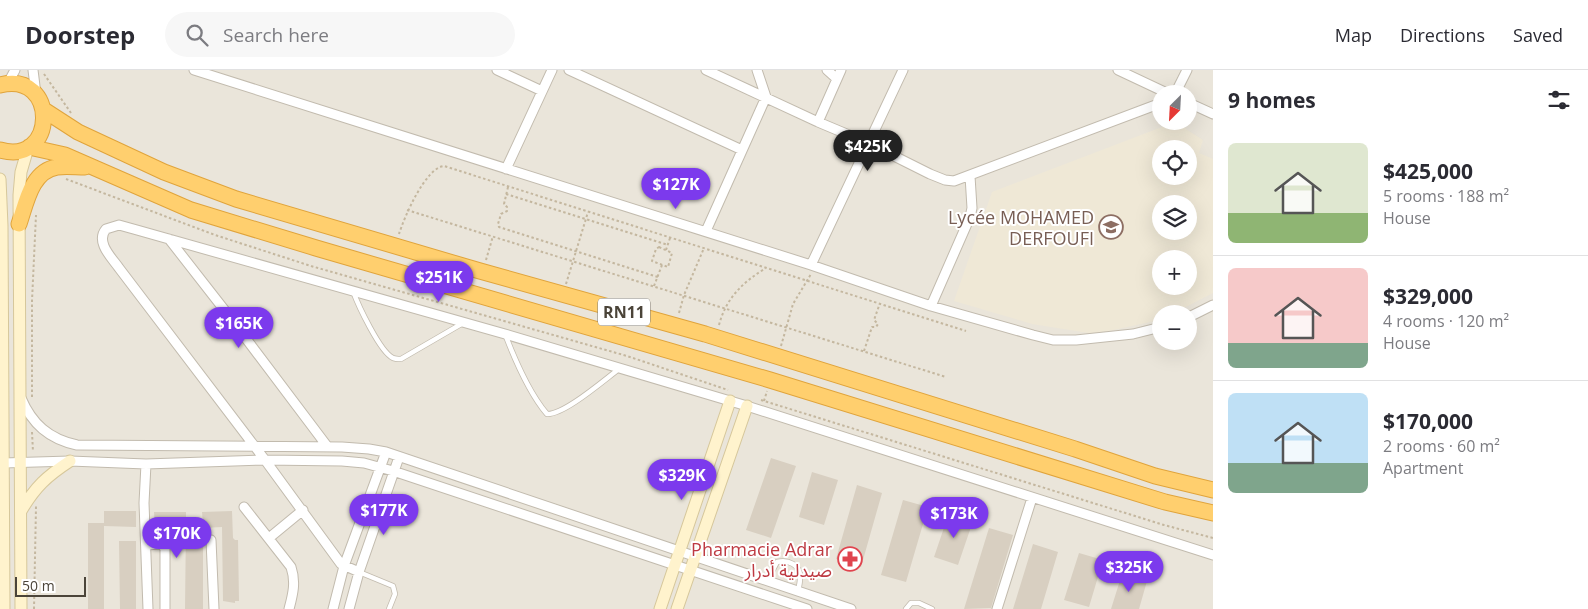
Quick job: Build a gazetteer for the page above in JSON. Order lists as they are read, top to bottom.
{
  "streets": {
    "highway": ["RN11"]
  },
  "places": {
    "school or university": ["Lycée MOHAMED DERFOUFI"],
    "pharmacy": ["Pharmacie Adrar صيدلية أدرار"]
  },
  "scale_bar": "50 m",
  "north": "bottom left",
  "page": {
    "header": "Doorstep",
    "search": "Search here",
    "nav": ["Map", "Directions", "Saved"],
    "heading": "9 homes",
    "map_buttons": ["+", "−"],
    "price": [
      "$425K",
      "$127K",
      "$251K",
      "$165K",
      "$329K",
      "$177K",
      "$173K",
      "$170K",
      "$325K"
    ],
    "list": [
      {
        "name": "$425,000",
        "note": "5 rooms · 188 m² · House"
      },
      {
        "name": "$329,000",
        "note": "4 rooms · 120 m² · House"
      },
      {
        "name": "$170,000",
        "note": "2 rooms · 60 m² · Apartment"
      }
    ],
    "scale": "50 m"
  }
}
